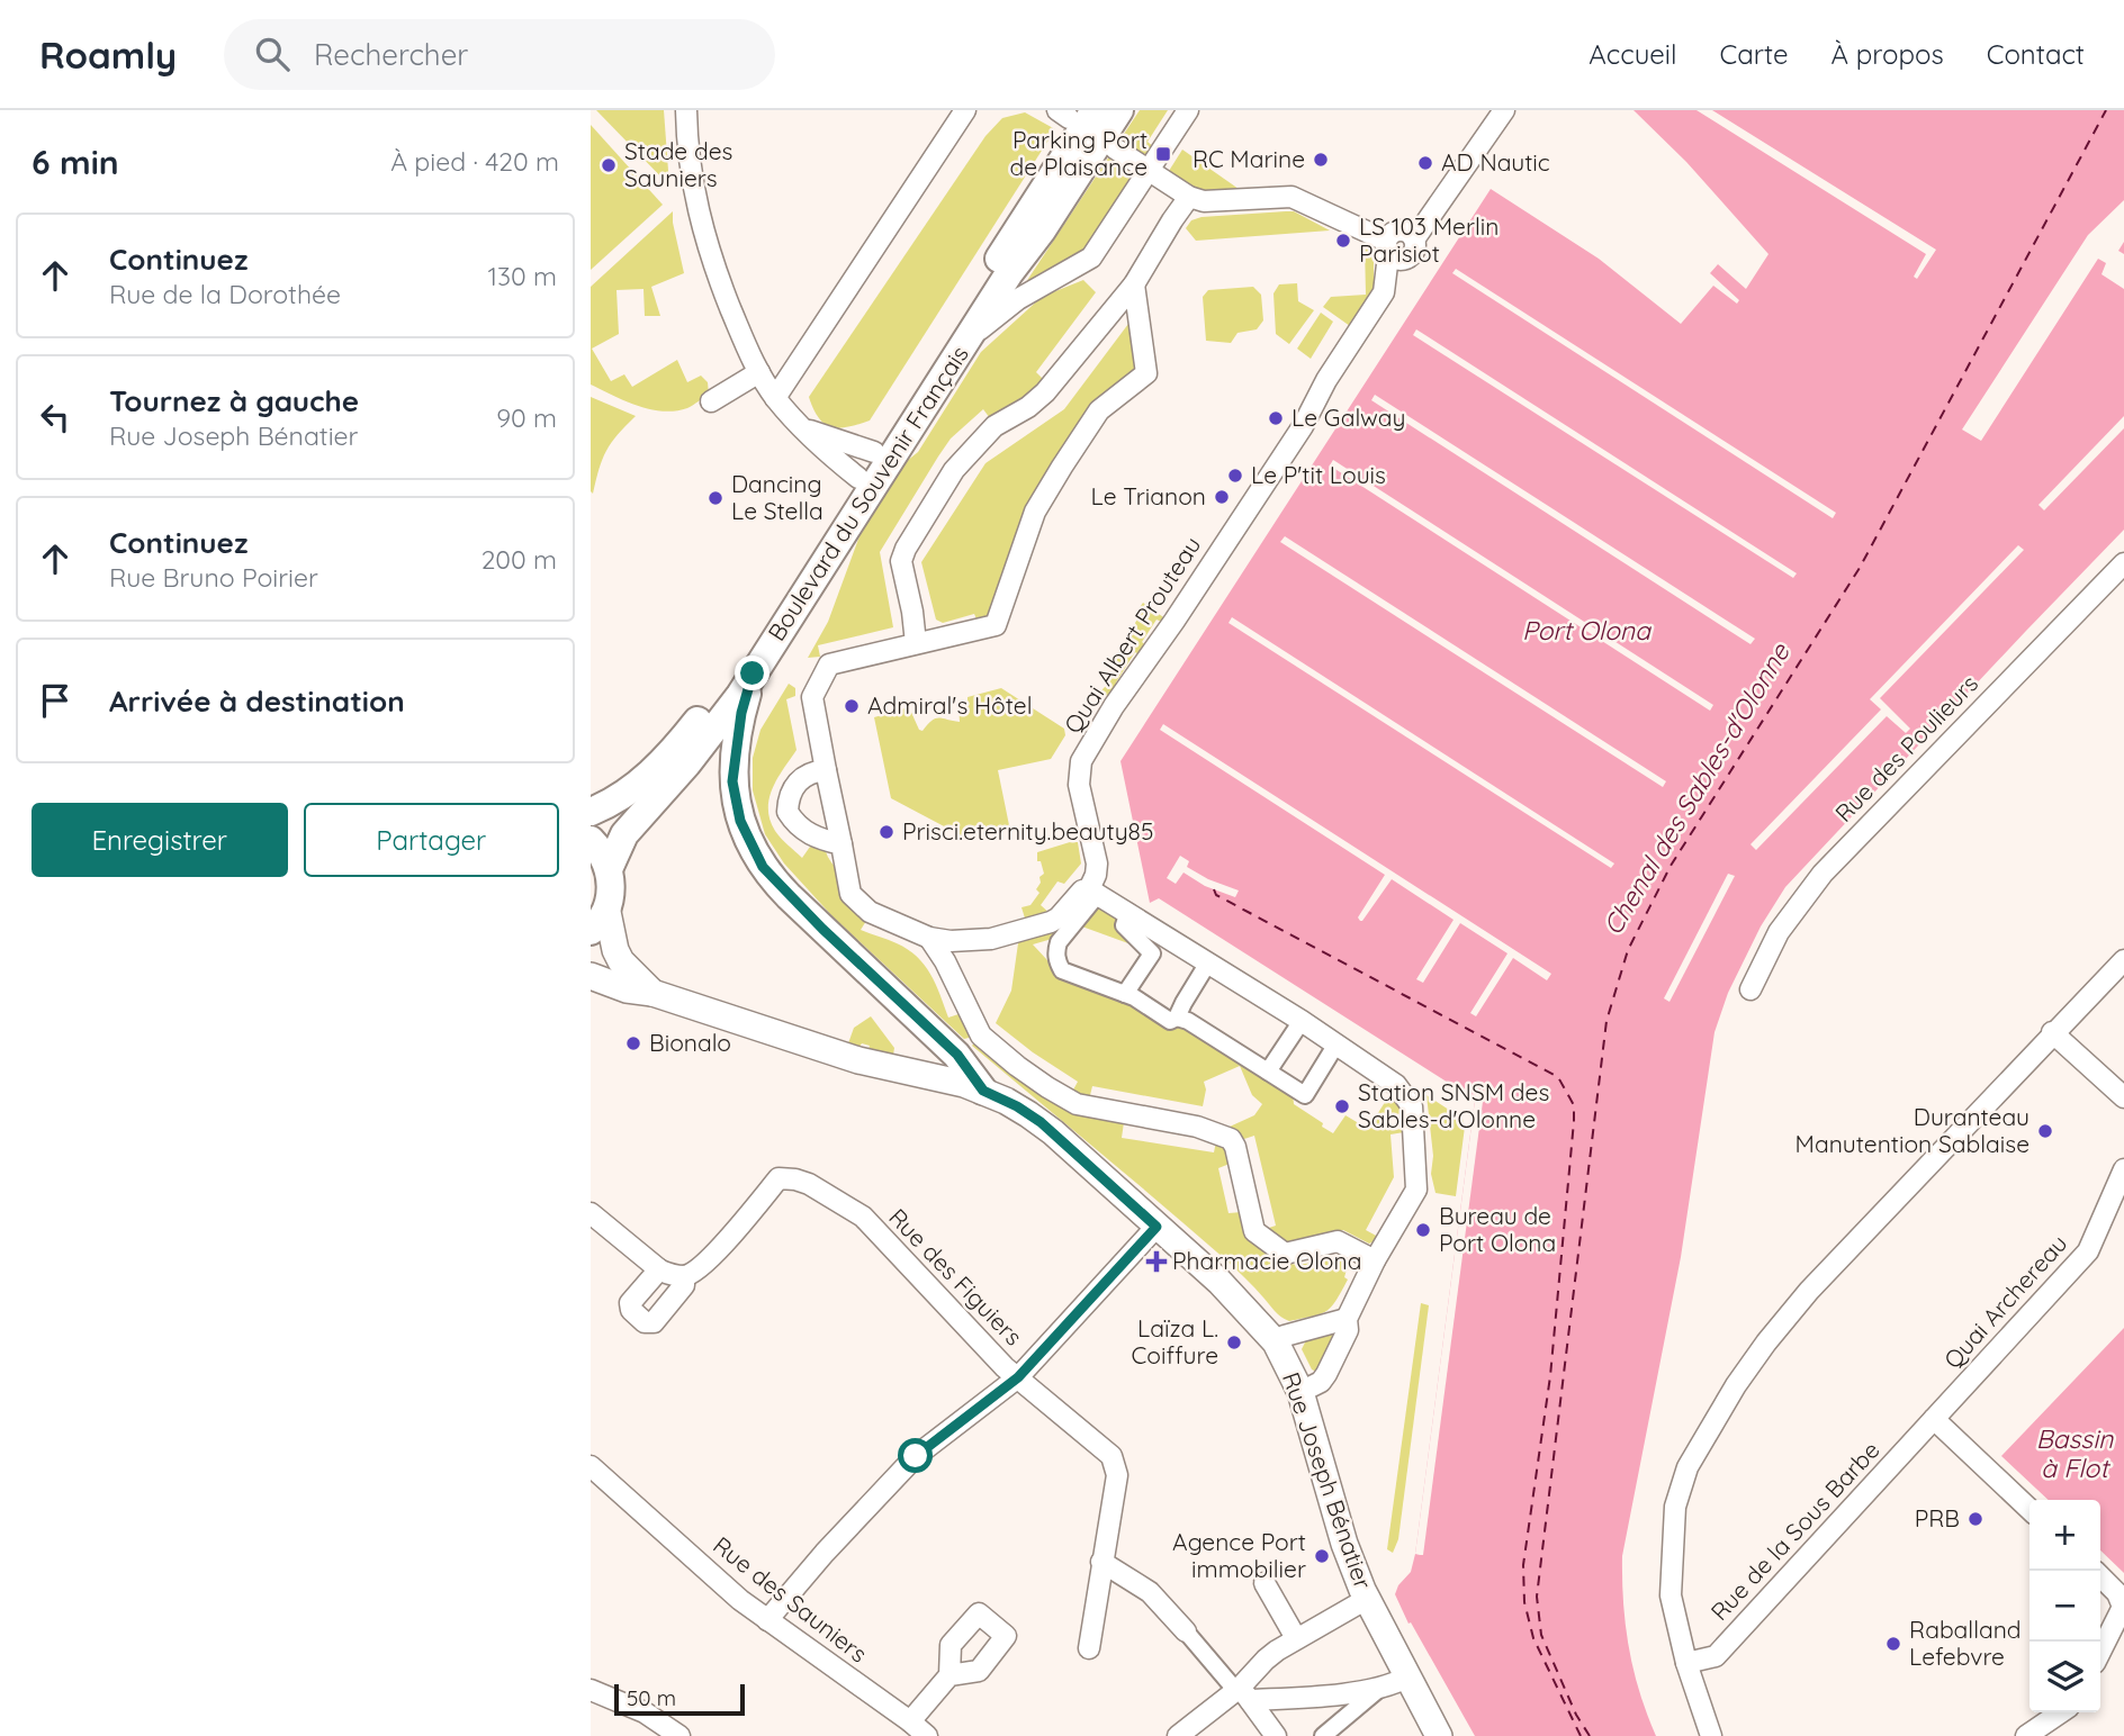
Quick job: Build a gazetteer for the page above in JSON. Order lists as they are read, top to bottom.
{
  "streets": {
    "main road": ["Boulevard du Souvenir Français"],
    "street": [
      "Quai Albert Prouteau",
      "Rue des Poulieurs",
      "Rue des Figuiers",
      "Quai Archereau",
      "Rue Joseph Bénatier",
      "Rue de la Sous Barbe",
      "Rue des Sauniers"
    ]
  },
  "crossings": [
    ["Quai Archereau", "Rue de la Sous Barbe"]
  ],
  "water": ["Port Olona", "Chenal des Sables-d'Olonne", "Bassin à Flot"],
  "places": {
    "transit": ["Parking Port de Plaisance"],
    "other": [
      "RC Marine",
      "AD Nautic",
      "Stade des Sauniers",
      "LS 103 Merlin Parisiot",
      "Le Galway",
      "Le P'tit Louis",
      "Le Trianon",
      "Dancing Le Stella",
      "Admiral's Hôtel",
      "Prisci.eternity.beauty85",
      "Bionalo",
      "Station SNSM des Sables-d'Olonne",
      "Duranteau Manutention Sablaise",
      "Bureau de Port Olona",
      "Laïza L. Coiffure",
      "PRB",
      "Agence Port immobilier",
      "Raballand Lefebvre"
    ],
    "health": ["Pharmacie Olona"]
  },
  "scale_bar": "50 m",
  "page": {
    "header": "Roamly",
    "search": "Rechercher",
    "nav": [
      "Accueil",
      "Carte",
      "À propos",
      "Contact"
    ],
    "heading": ["6 min", "À pied · 420 m"],
    "list": [
      ["Continuez", "Rue de la Dorothée", "130 m"],
      ["Tournez à gauche", "Rue Joseph Bénatier", "90 m"],
      ["Continuez", "Rue Bruno Poirier", "200 m"],
      "Arrivée à destination"
    ],
    "buttons": ["Enregistrer", "Partager"],
    "map_buttons": ["+", "−"],
    "scale": "50 m"
  }
}
